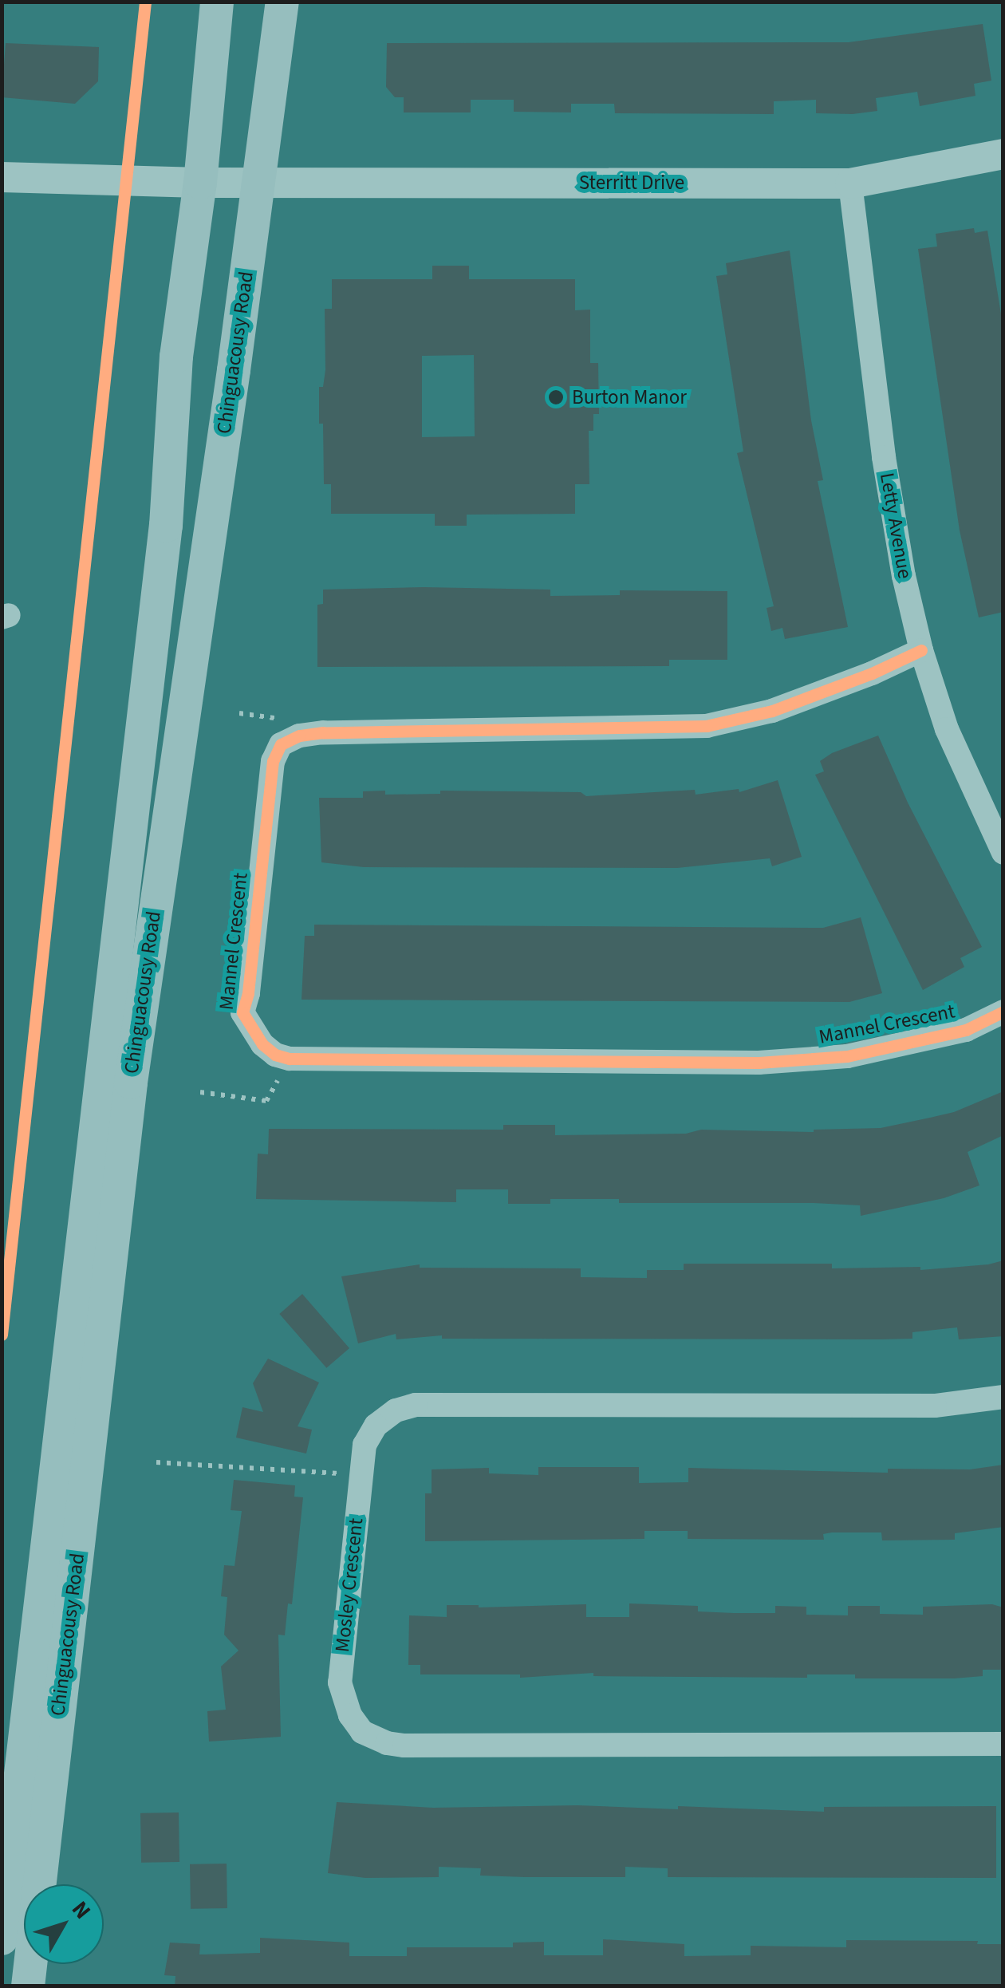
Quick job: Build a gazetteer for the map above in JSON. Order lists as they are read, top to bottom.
{
  "streets": {
    "main road": ["Chinguacousy Road"],
    "street": [
      "Sterritt Drive",
      "Letty Avenue",
      "Mannel Crescent",
      "Mosley Crescent"
    ]
  },
  "crossings": [
    ["Sterritt Drive", "Chinguacousy Road"],
    ["Sterritt Drive", "Letty Avenue"],
    ["Letty Avenue", "Mannel Crescent"]
  ],
  "places": ["Burton Manor"],
  "north": "top right"
}
